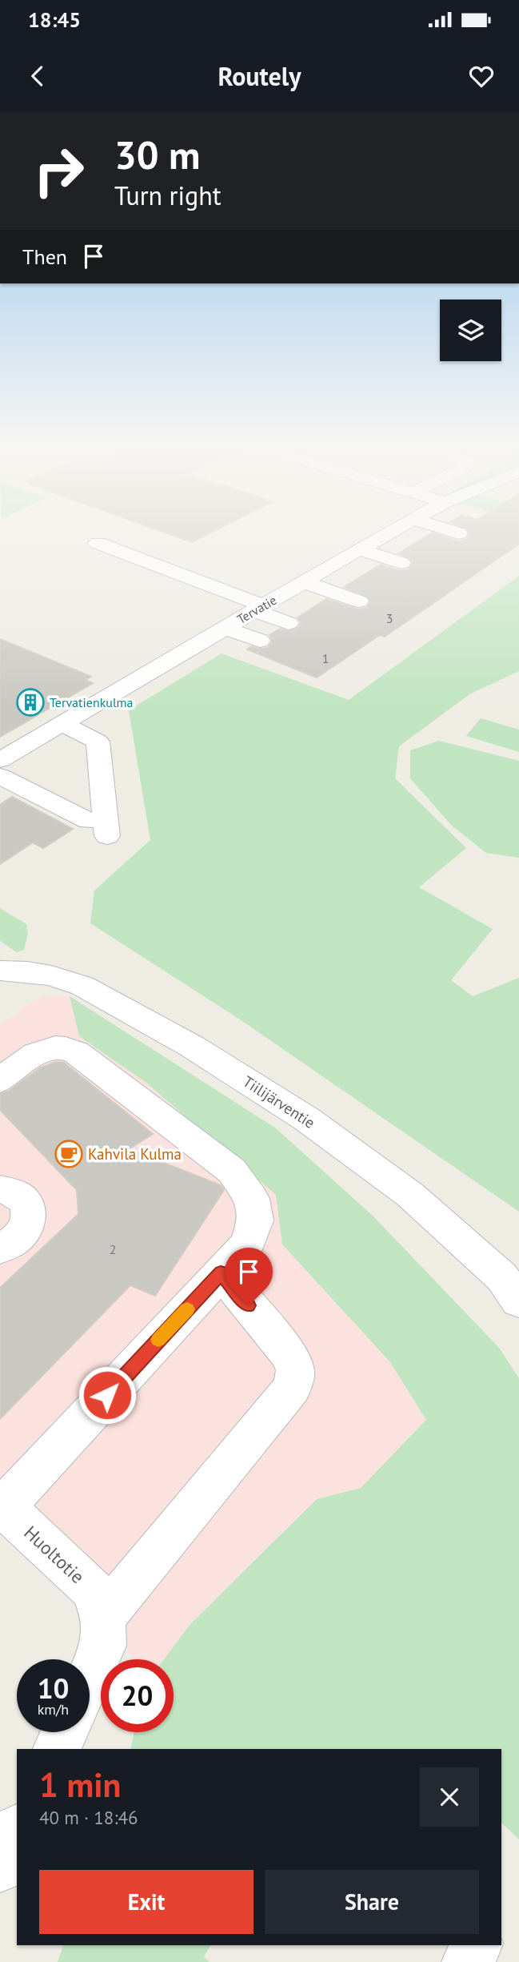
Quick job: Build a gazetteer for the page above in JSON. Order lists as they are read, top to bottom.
{
  "streets": {
    "street": ["Tervatie", "Tiilijärventie", "Huoltotie"]
  },
  "places": {
    "building": ["Tervatienkulma"],
    "cafe": ["Kahvila Kulma"]
  },
  "house_numbers": ["3", "1", "2"],
  "page": {
    "status": "18:45",
    "header": "Routely",
    "turn": ["30 m", "Turn right"],
    "then": "Then",
    "speed": "10 km/h",
    "limit": "20",
    "heading": ["1 min", "40 m · 18:46"],
    "buttons": ["Exit", "Share"]
  }
}
